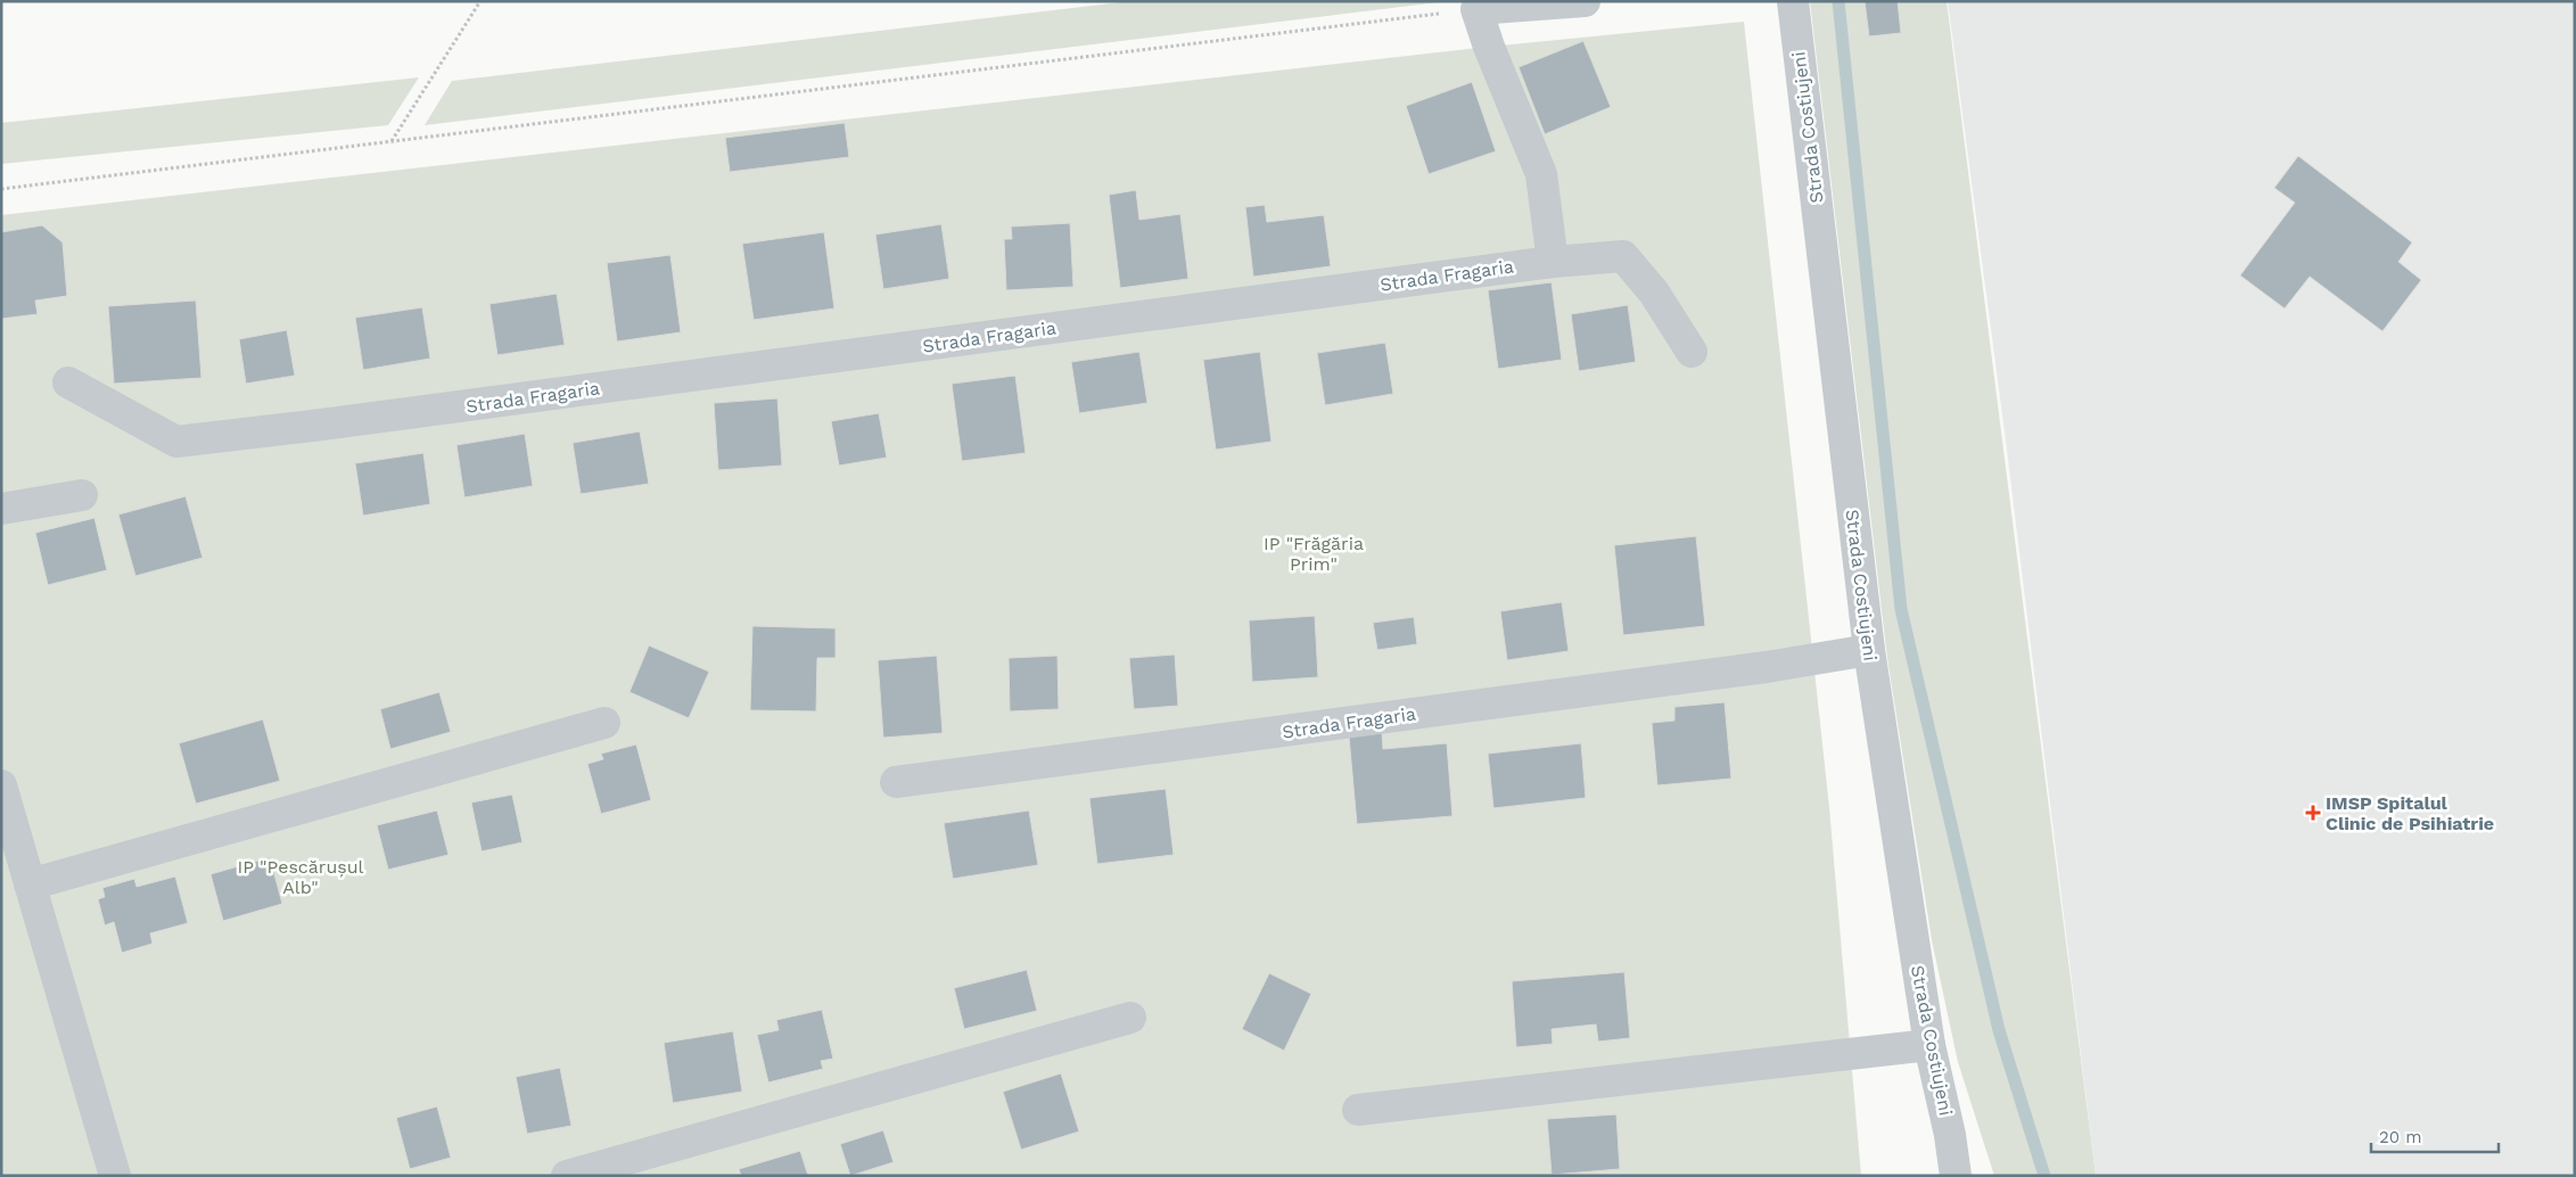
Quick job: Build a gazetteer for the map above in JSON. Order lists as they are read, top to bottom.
{
  "streets": {
    "street": ["Strada Costiujeni", "Strada Fragaria"]
  },
  "crossings": [
    ["Strada Costiujeni", "Strada Fragaria"]
  ],
  "parks": ["IP \"Frăgăria Prim\"", "IP \"Pescărușul Alb\""],
  "places": {
    "health": ["IMSP Spitalul Clinic de Psihiatrie"]
  },
  "scale_bar": "20 m"
}
